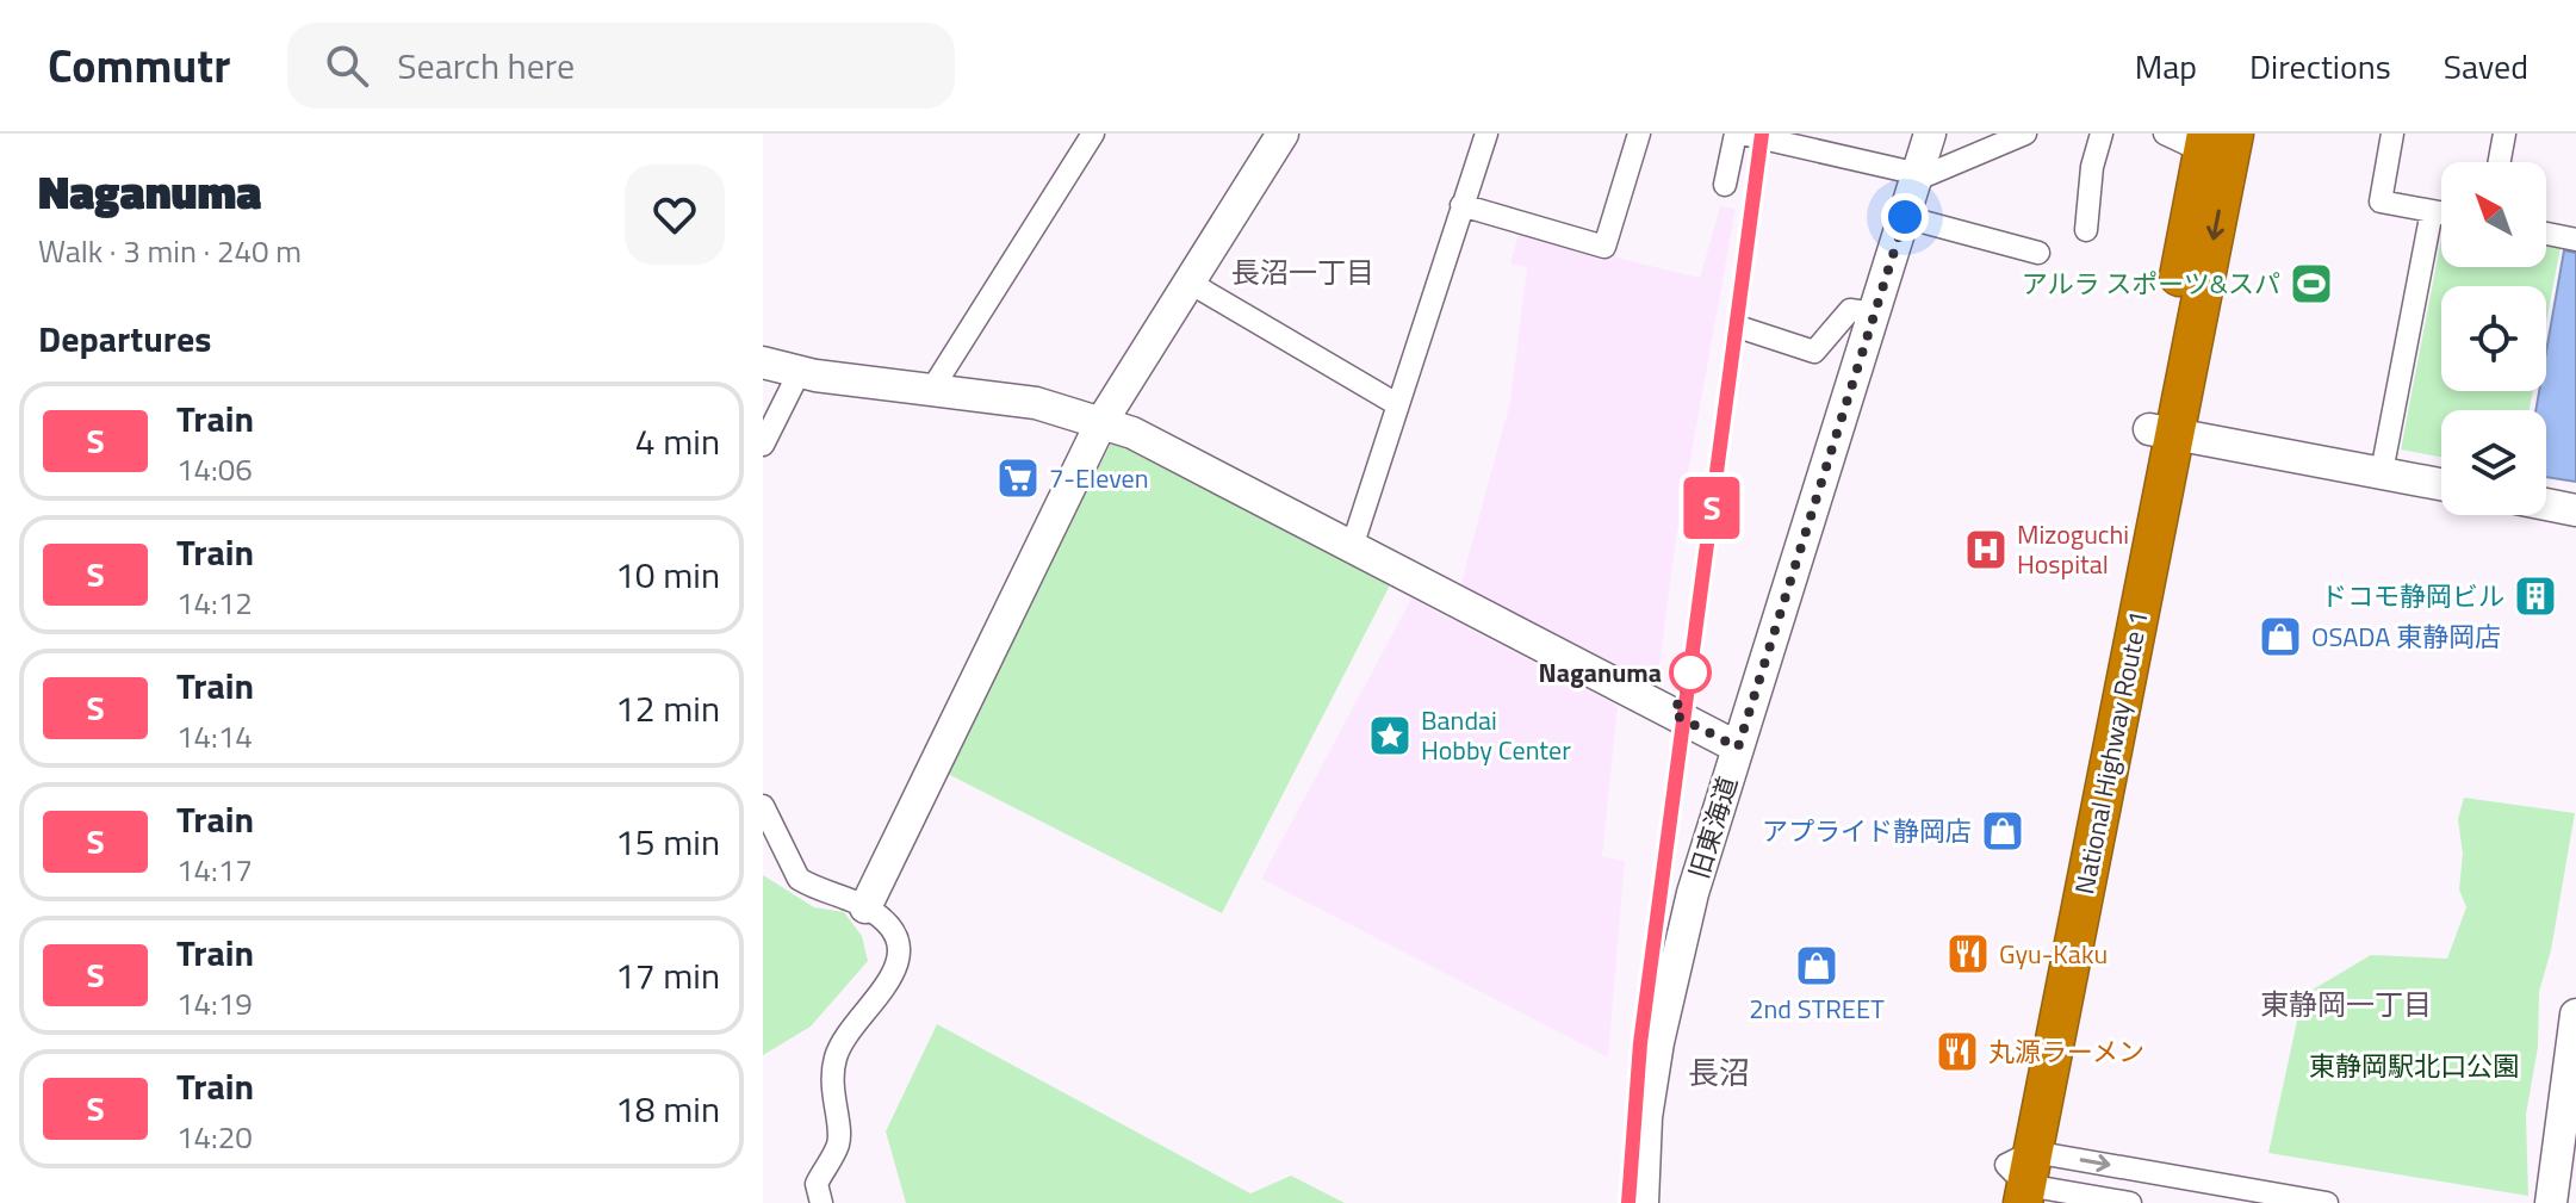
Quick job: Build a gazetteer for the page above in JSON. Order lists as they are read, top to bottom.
{
  "streets": {
    "highway": ["National Highway Route 1"],
    "street": ["旧東海道"]
  },
  "districts": ["長沼一丁目", "東静岡一丁目", "長沼"],
  "parks": ["東静岡駅北口公園"],
  "places": {
    "sports": ["アルラ スポーツ&スパ"],
    "supermarket": ["7-Eleven"],
    "hospital": ["Mizoguchi Hospital"],
    "building": ["ドコモ静岡ビル"],
    "shop": ["OSADA 東静岡店", "アプライド静岡店", "2nd STREET"],
    "other": ["Naganuma"],
    "place": ["Bandai Hobby Center"],
    "restaurant": ["Gyu-Kaku", "丸源ラーメン"]
  },
  "north": "top left",
  "page": {
    "header": "Commutr",
    "search": "Search here",
    "nav": ["Map", "Directions", "Saved"],
    "heading": [
      ["Naganuma", "Walk · 3 min · 240 m"],
      "Departures"
    ],
    "on_map": "S",
    "list": [
      {
        "mark": "S",
        "name": "Train",
        "note": "14:06",
        "value": "4 min"
      },
      {
        "mark": "S",
        "name": "Train",
        "note": "14:12",
        "value": "10 min"
      },
      {
        "mark": "S",
        "name": "Train",
        "note": "14:14",
        "value": "12 min"
      },
      {
        "mark": "S",
        "name": "Train",
        "note": "14:17",
        "value": "15 min"
      },
      {
        "mark": "S",
        "name": "Train",
        "note": "14:19",
        "value": "17 min"
      },
      {
        "mark": "S",
        "name": "Train",
        "note": "14:20",
        "value": "18 min"
      }
    ]
  }
}
